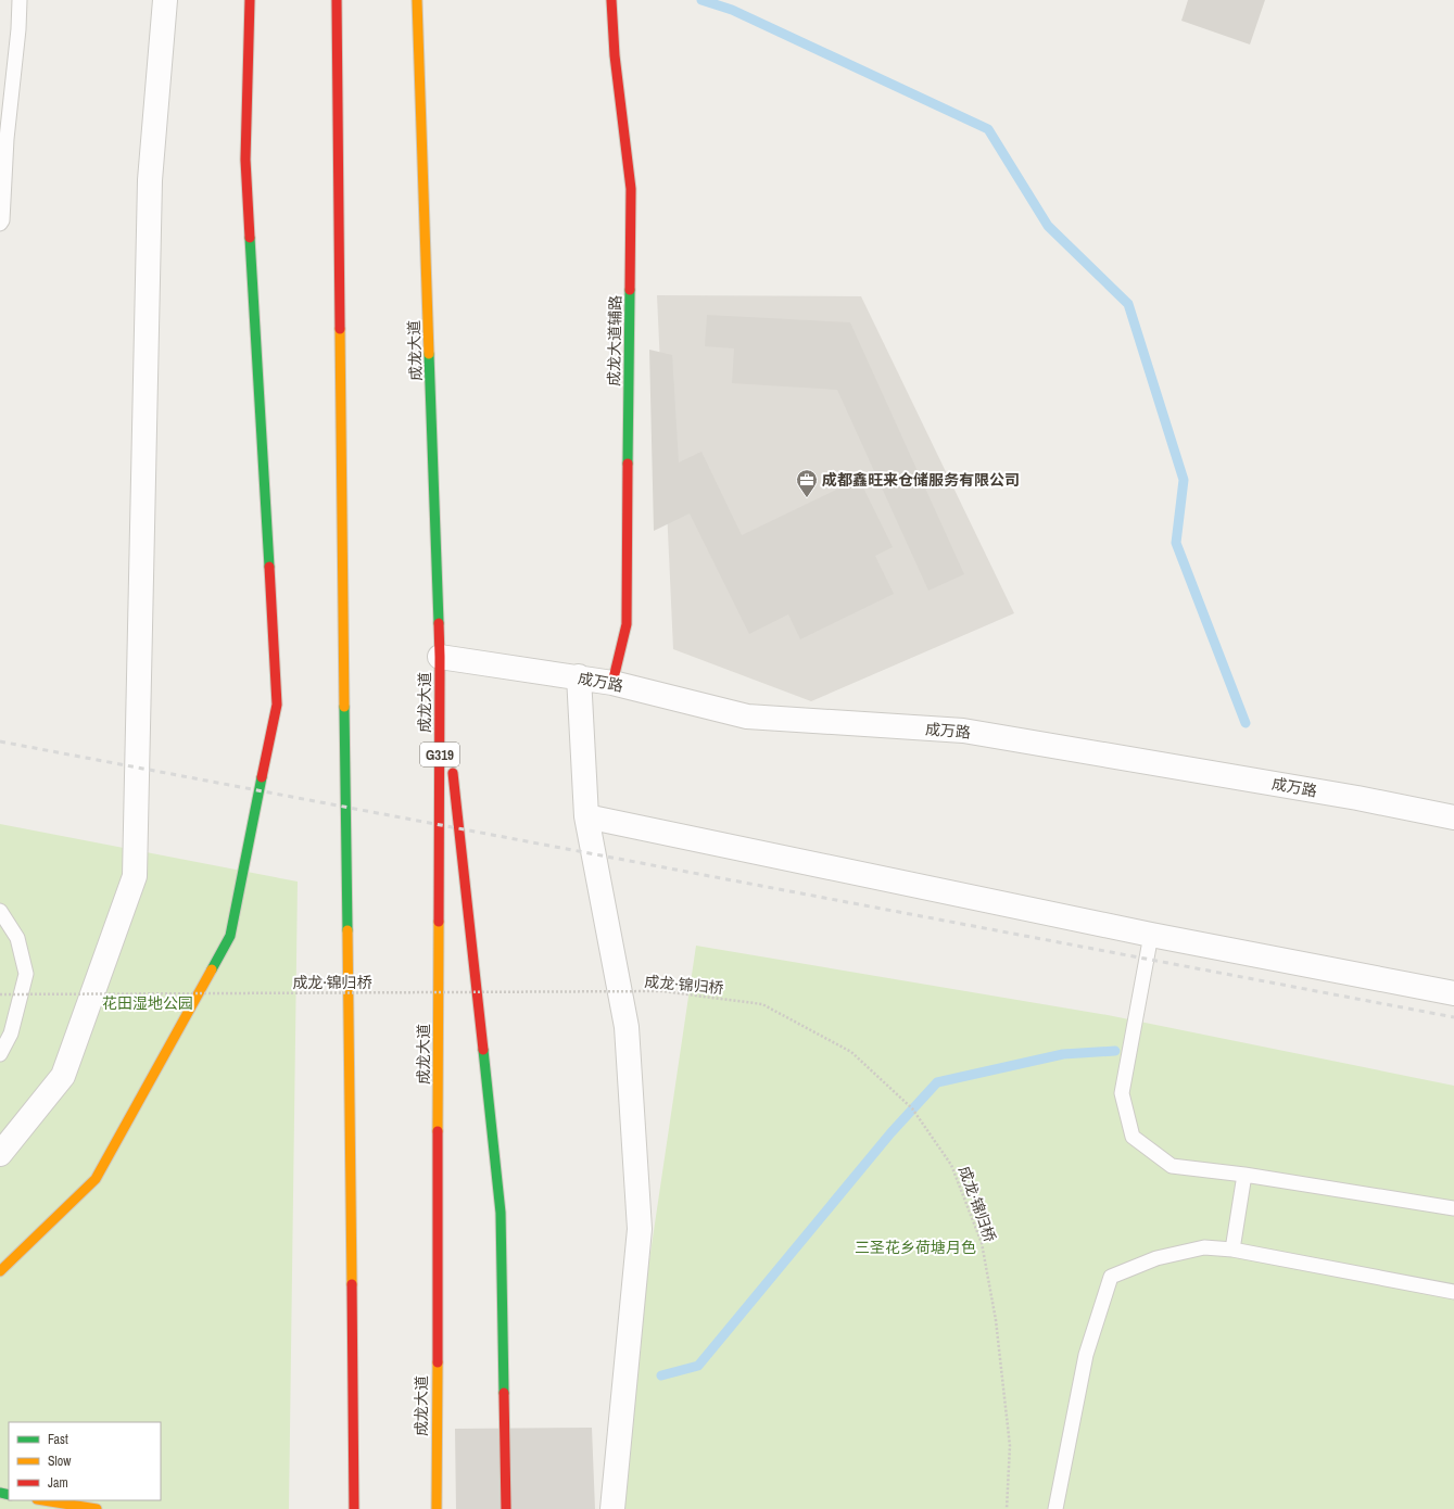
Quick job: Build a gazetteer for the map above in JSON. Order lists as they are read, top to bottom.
{
  "streets": {
    "main road": ["成龙大道辅路", "成龙大道", "G319"],
    "street": ["成万路"],
    "path": ["成龙·锦归桥"]
  },
  "crossings": [
    ["成龙大道辅路", "成万路"],
    ["成龙大道", "成万路"]
  ],
  "parks": ["花田湿地公园", "三圣花乡荷塘月色"],
  "places": {
    "office": ["成都鑫旺来仓储服务有限公司"]
  },
  "legend": ["Fast", "Slow", "Jam"]
}
